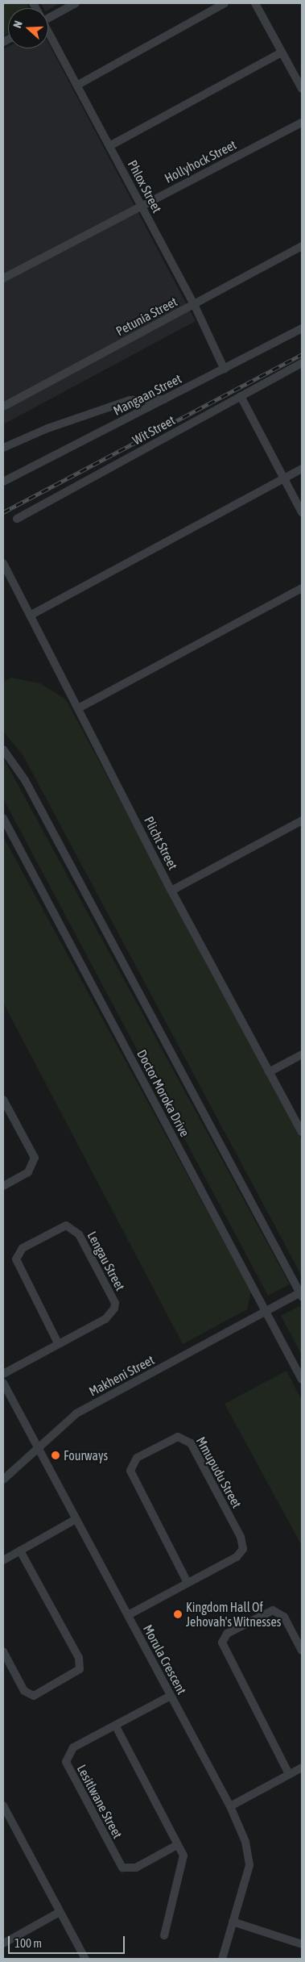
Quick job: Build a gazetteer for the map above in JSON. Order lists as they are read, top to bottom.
{
  "streets": {
    "street": [
      "Hollyhock Street",
      "Phlox Street",
      "Petunia Street",
      "Mangaan Street",
      "Wit Street",
      "Plicht Street",
      "Doctor Moroka Drive",
      "Lengau Street",
      "Makheni Street",
      "Mmupudu Street",
      "Morula Crescent",
      "Lesitlwane Street"
    ]
  },
  "crossings": [
    ["Hollyhock Street", "Phlox Street"],
    ["Phlox Street", "Petunia Street"],
    ["Phlox Street", "Mangaan Street"],
    ["Doctor Moroka Drive", "Makheni Street"],
    ["Makheni Street", "Morula Crescent"],
    ["Mmupudu Street", "Morula Crescent"],
    ["Morula Crescent", "Lesitlwane Street"]
  ],
  "places": ["Fourways", "Kingdom Hall Of Jehovah's Witnesses"],
  "scale_bar": "100 m",
  "north": "left"
}
